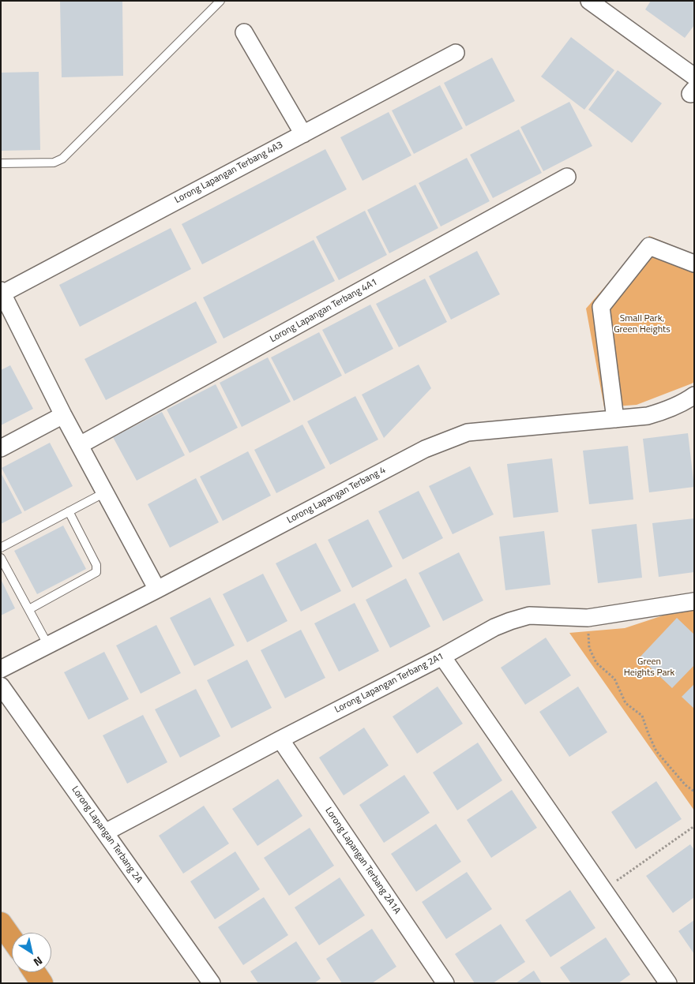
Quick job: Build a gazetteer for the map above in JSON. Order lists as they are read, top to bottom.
{
  "streets": {
    "street": [
      "Lorong Lapangan Terbang 4A3",
      "Lorong Lapangan Terbang 4A1",
      "Lorong Lapangan Terbang 4",
      "Lorong Lapangan Terbang 2A1",
      "Lorong Lapangan Terbang 2A",
      "Lorong Lapangan Terbang 2A1A"
    ]
  },
  "crossings": [
    ["Lorong Lapangan Terbang 2A1", "Lorong Lapangan Terbang 2A"],
    ["Lorong Lapangan Terbang 2A1", "Lorong Lapangan Terbang 2A1A"]
  ],
  "parks": ["Small Park, Green Heights", "Green Heights Park"],
  "north": "bottom right"
}
